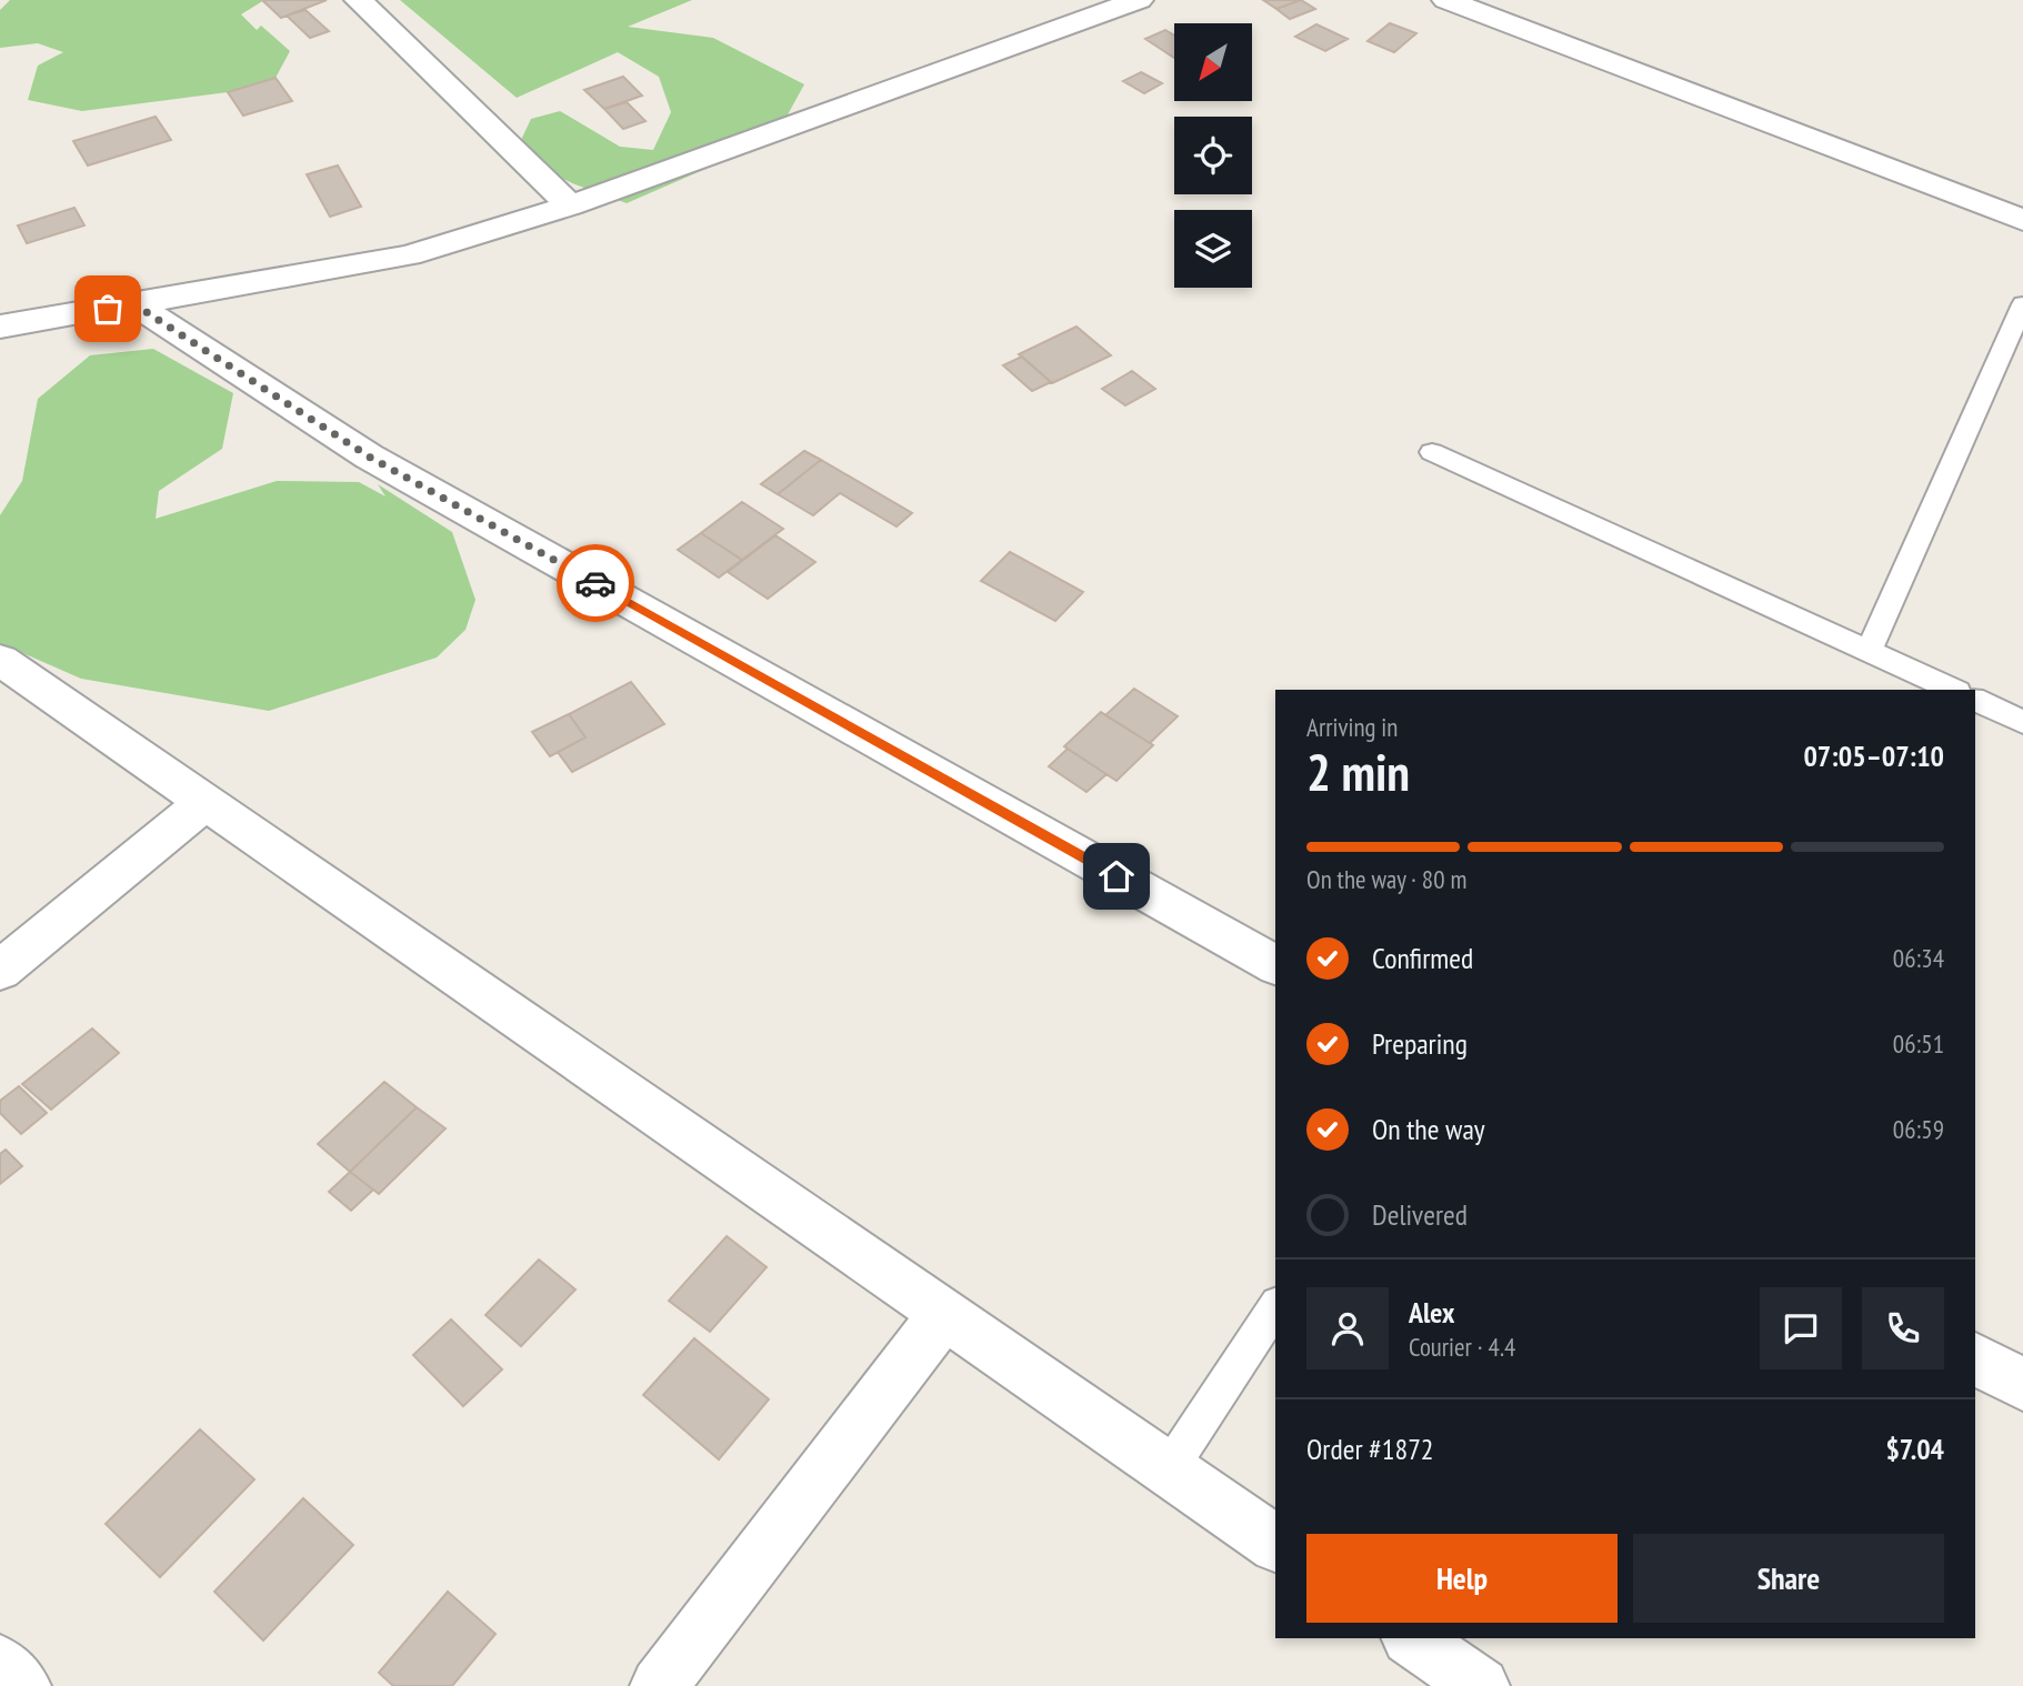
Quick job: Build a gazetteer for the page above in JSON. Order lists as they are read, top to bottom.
{
  "north": "bottom left",
  "page": {
    "heading": ["2 min", "Arriving in", "07:05–07:10"],
    "panel": [
      "Alex",
      "Courier · 4.4",
      "Order #1872",
      "$7.04"
    ],
    "bar": "On the way · 80 m",
    "list": [
      ["Confirmed", "06:34"],
      ["Preparing", "06:51"],
      ["On the way", "06:59"],
      "Delivered"
    ],
    "buttons": ["Help", "Share"]
  }
}
